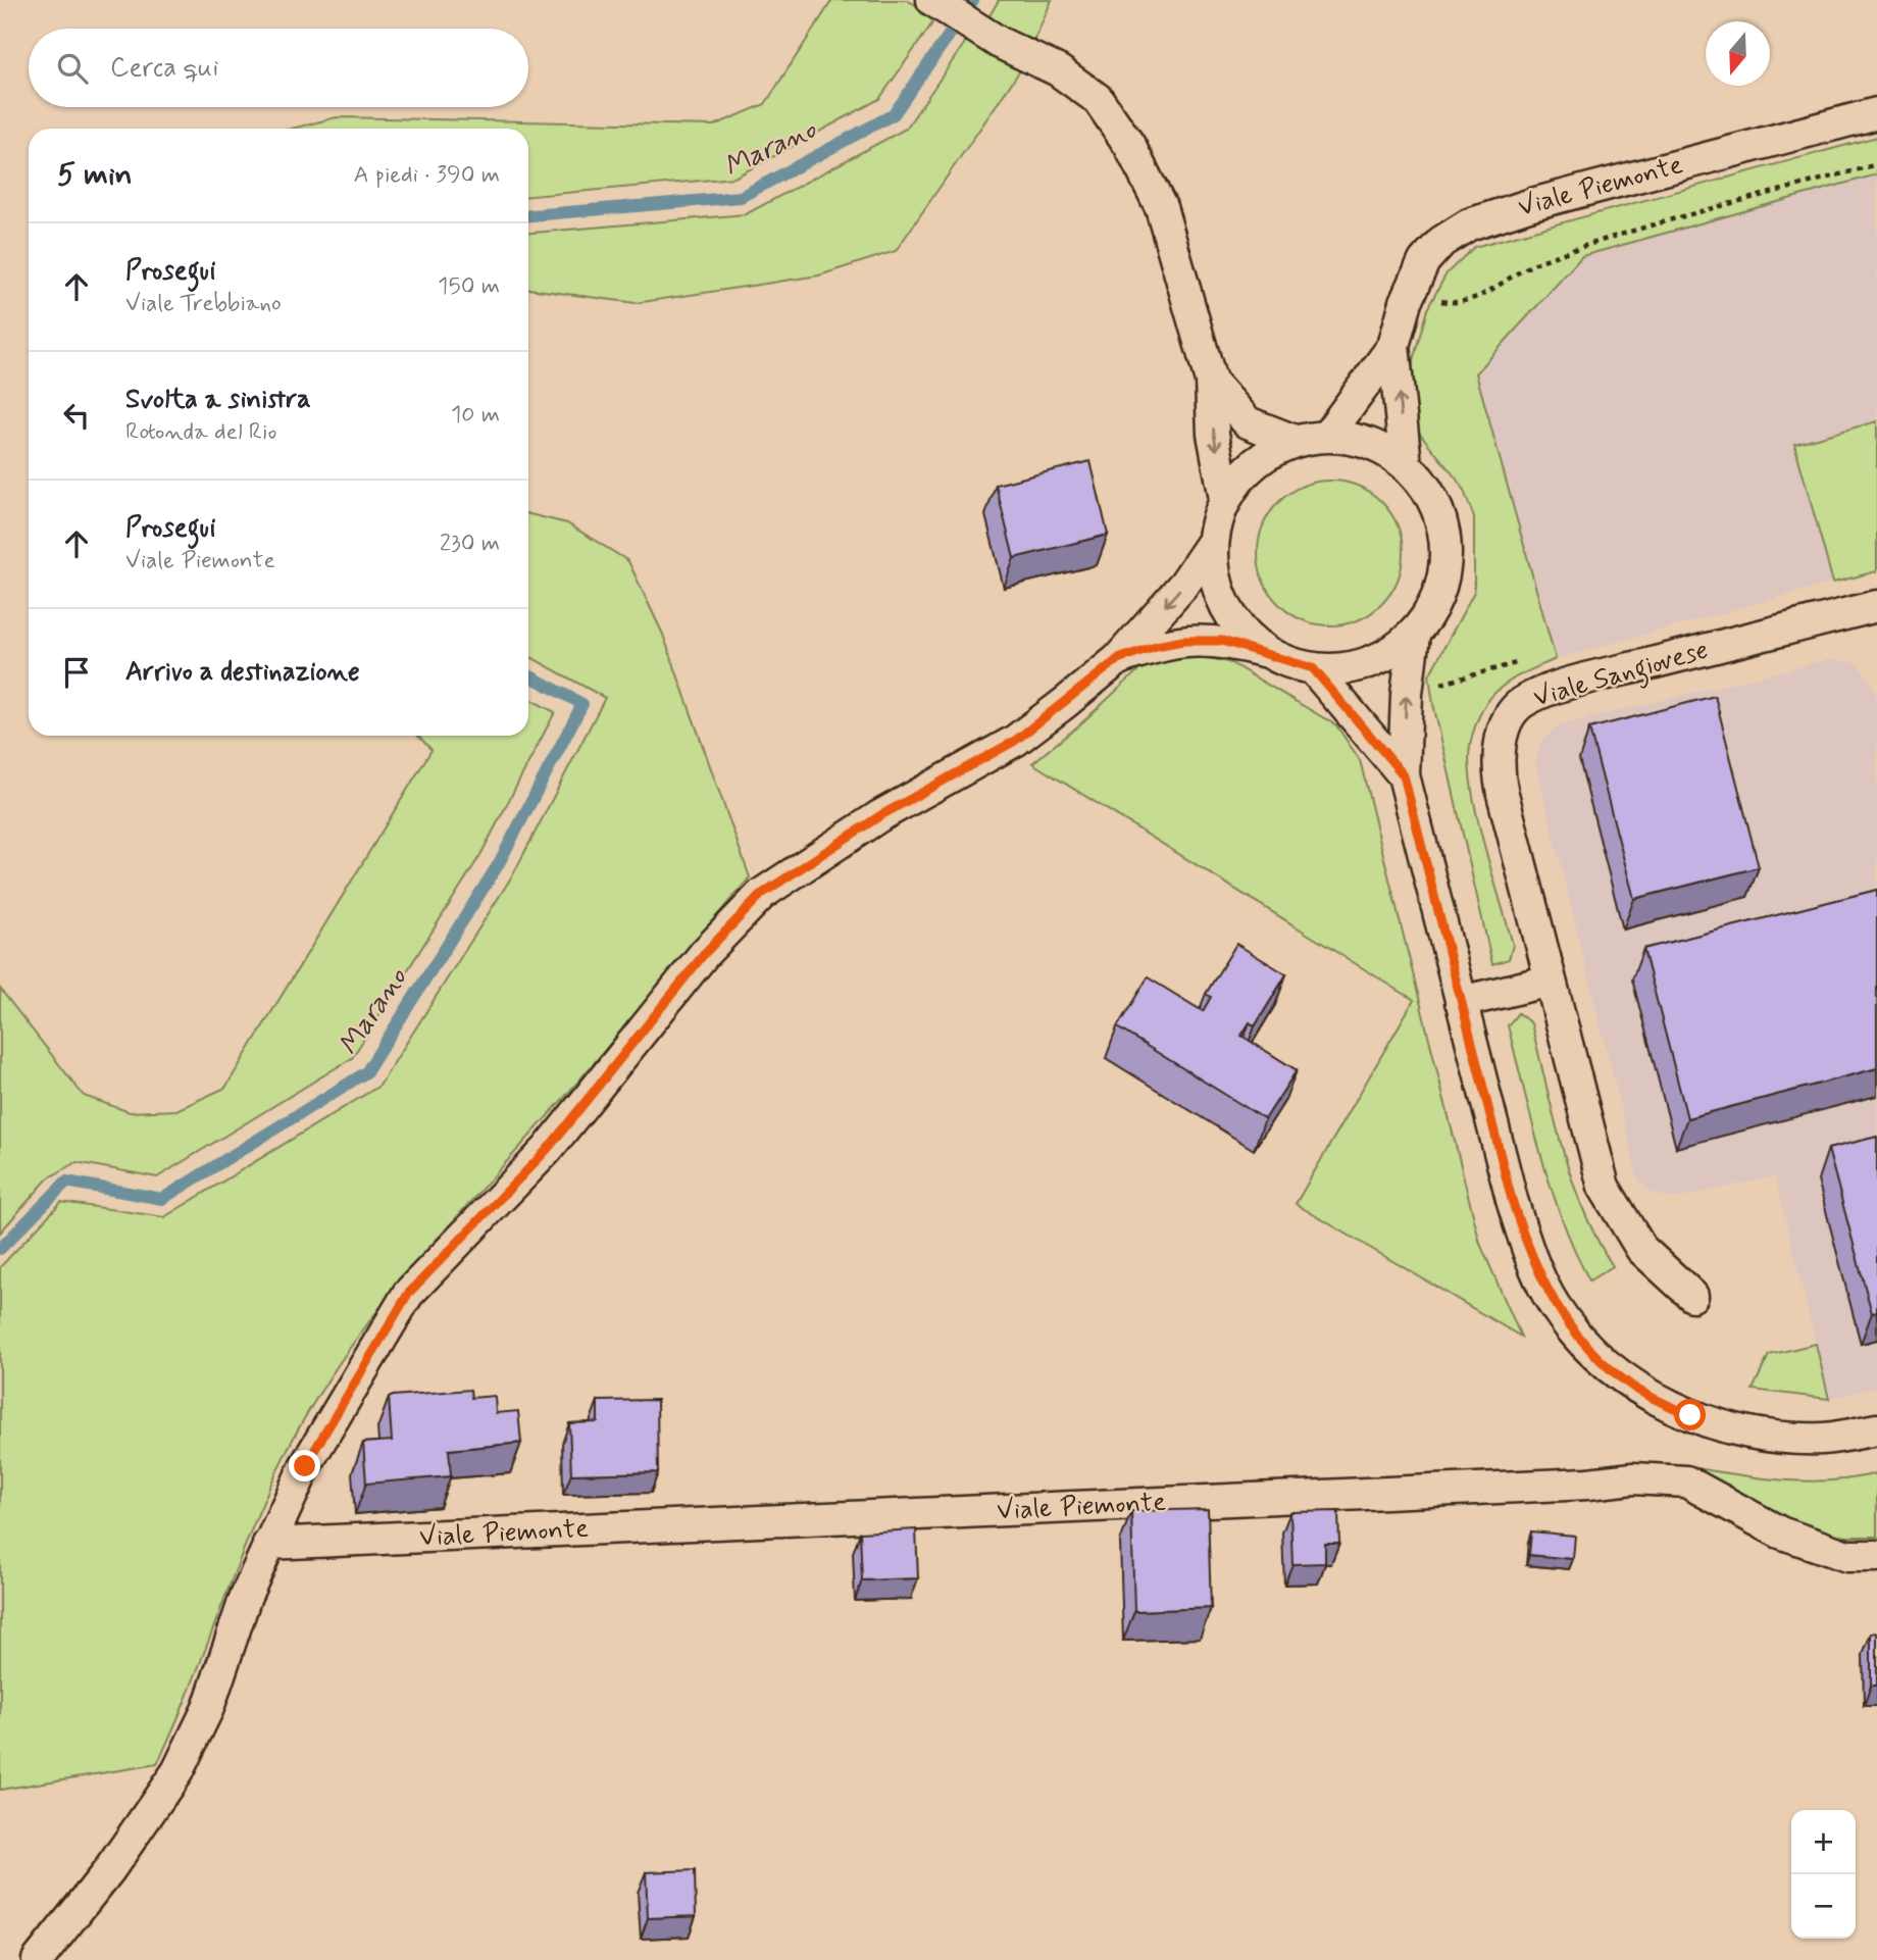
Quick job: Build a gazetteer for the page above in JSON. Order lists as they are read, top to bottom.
{
  "streets": {
    "street": ["Viale Piemonte", "Viale Sangiovese"]
  },
  "water": ["Marano"],
  "north": "bottom",
  "page": {
    "search": "Cerca qui",
    "heading": ["5 min", "A piedi · 390 m"],
    "list": [
      ["Prosegui", "Viale Trebbiano", "150 m"],
      ["Svolta a sinistra", "Rotonda del Rio", "10 m"],
      ["Prosegui", "Viale Piemonte", "230 m"],
      "Arrivo a destinazione"
    ],
    "map_buttons": ["+", "−"]
  }
}
